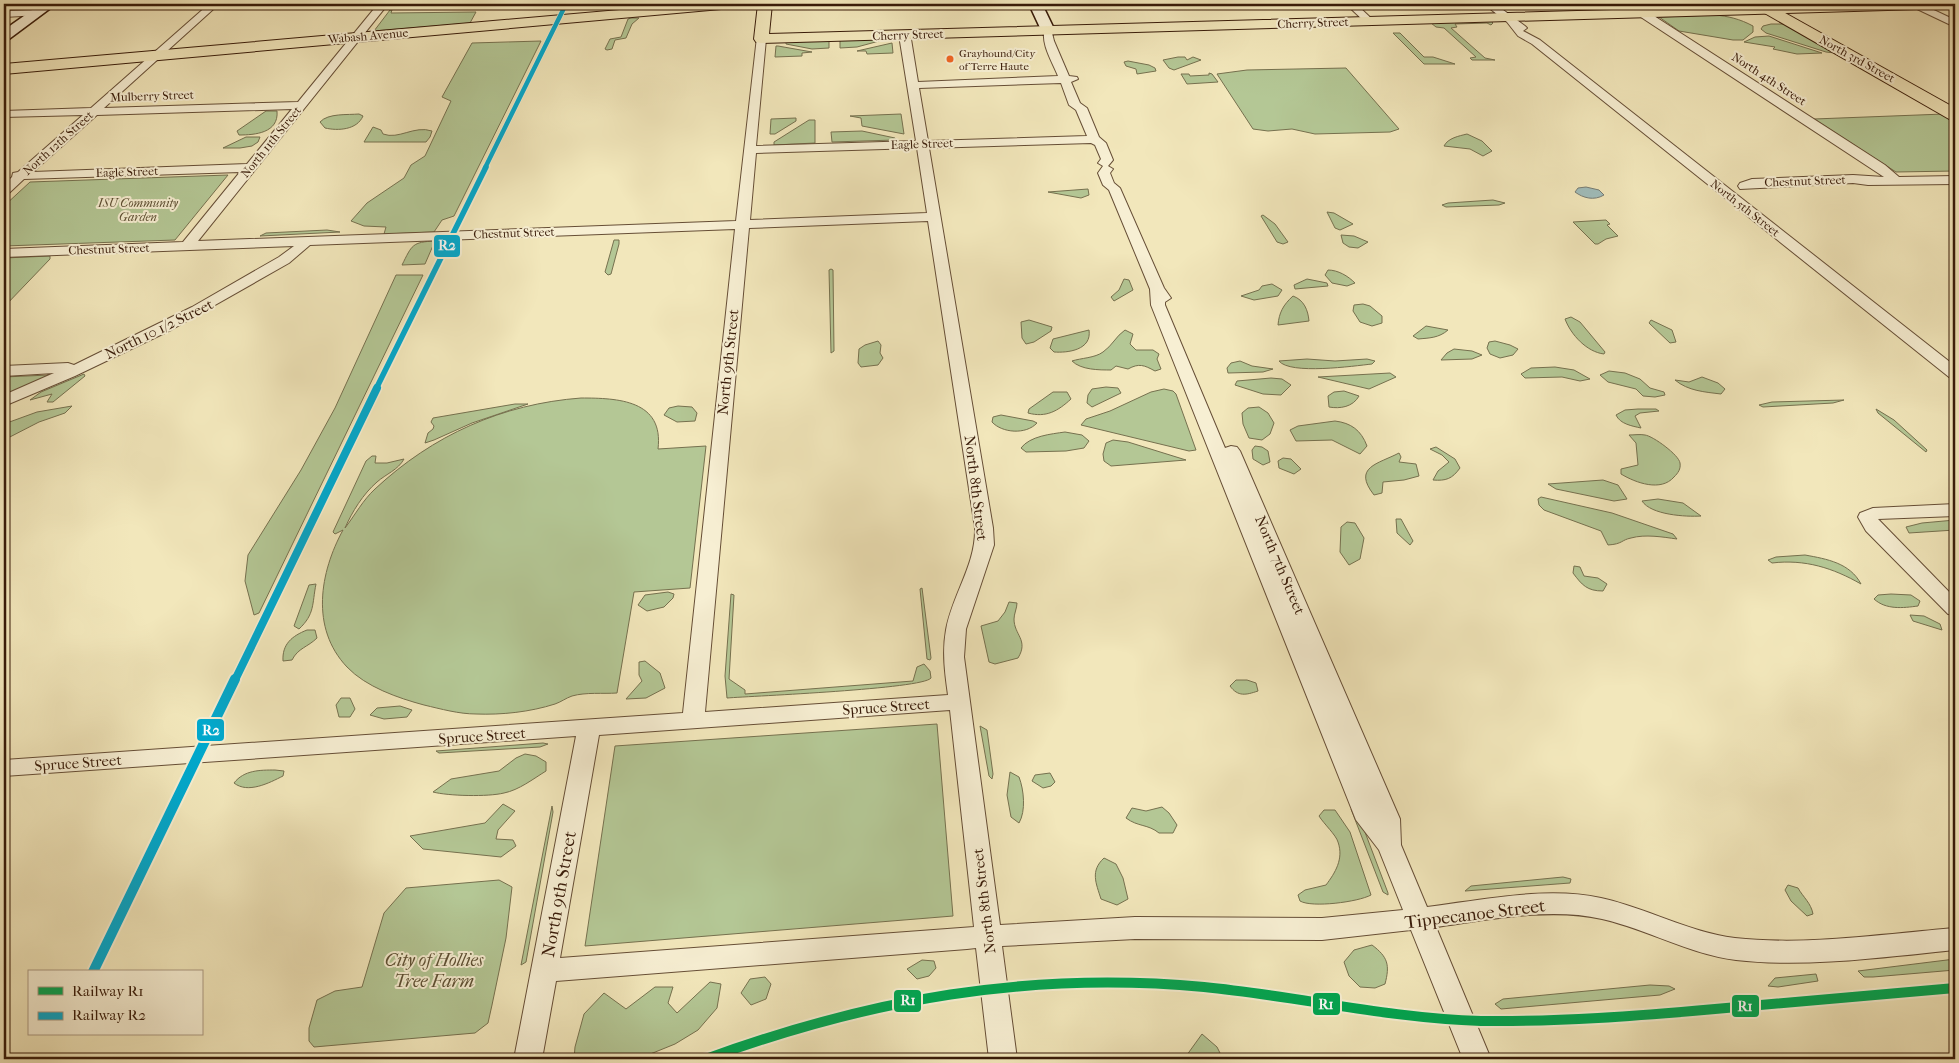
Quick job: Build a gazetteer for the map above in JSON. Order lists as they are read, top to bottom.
{
  "streets": {
    "main road": [
      "Cherry Street",
      "Wabash Avenue",
      "North 3rd Street",
      "North 9th Street",
      "North 7th Street"
    ],
    "street": [
      "North 4th Street",
      "Mulberry Street",
      "North 11th Street",
      "North 12th Street",
      "Eagle Street",
      "Chestnut Street",
      "North 5th Street",
      "North 10 1/2 Street",
      "North 8th Street",
      "Spruce Street",
      "Tippecanoe Street"
    ]
  },
  "crossings": [
    ["Cherry Street", "North 3rd Street"],
    ["Cherry Street", "North 4th Street"],
    ["Cherry Street", "North 5th Street"],
    ["Cherry Street", "North 9th Street"],
    ["Cherry Street", "North 8th Street"],
    ["Cherry Street", "North 7th Street"],
    ["Wabash Avenue", "North 11th Street"],
    ["Wabash Avenue", "North 12th Street"],
    ["North 4th Street", "Chestnut Street"],
    ["Mulberry Street", "North 11th Street"],
    ["Mulberry Street", "North 12th Street"],
    ["North 11th Street", "Eagle Street"],
    ["North 11th Street", "Chestnut Street"],
    ["North 12th Street", "Eagle Street"],
    ["Eagle Street", "North 9th Street"],
    ["Eagle Street", "North 8th Street"],
    ["Eagle Street", "North 7th Street"],
    ["Chestnut Street", "North 5th Street"],
    ["Chestnut Street", "North 10 1/2 Street"],
    ["Chestnut Street", "North 9th Street"],
    ["Chestnut Street", "North 8th Street"],
    ["North 9th Street", "Spruce Street"],
    ["North 9th Street", "Tippecanoe Street"],
    ["North 8th Street", "Spruce Street"],
    ["North 8th Street", "Tippecanoe Street"],
    ["North 7th Street", "Tippecanoe Street"]
  ],
  "parks": ["ISU Community Garden", "City of Hollies Tree Farm"],
  "places": ["Grayhound/City of Terre Haute"],
  "lines": ["rail line R2", "rail line R1"],
  "legend": ["Railway R1", "Railway R2"]
}
